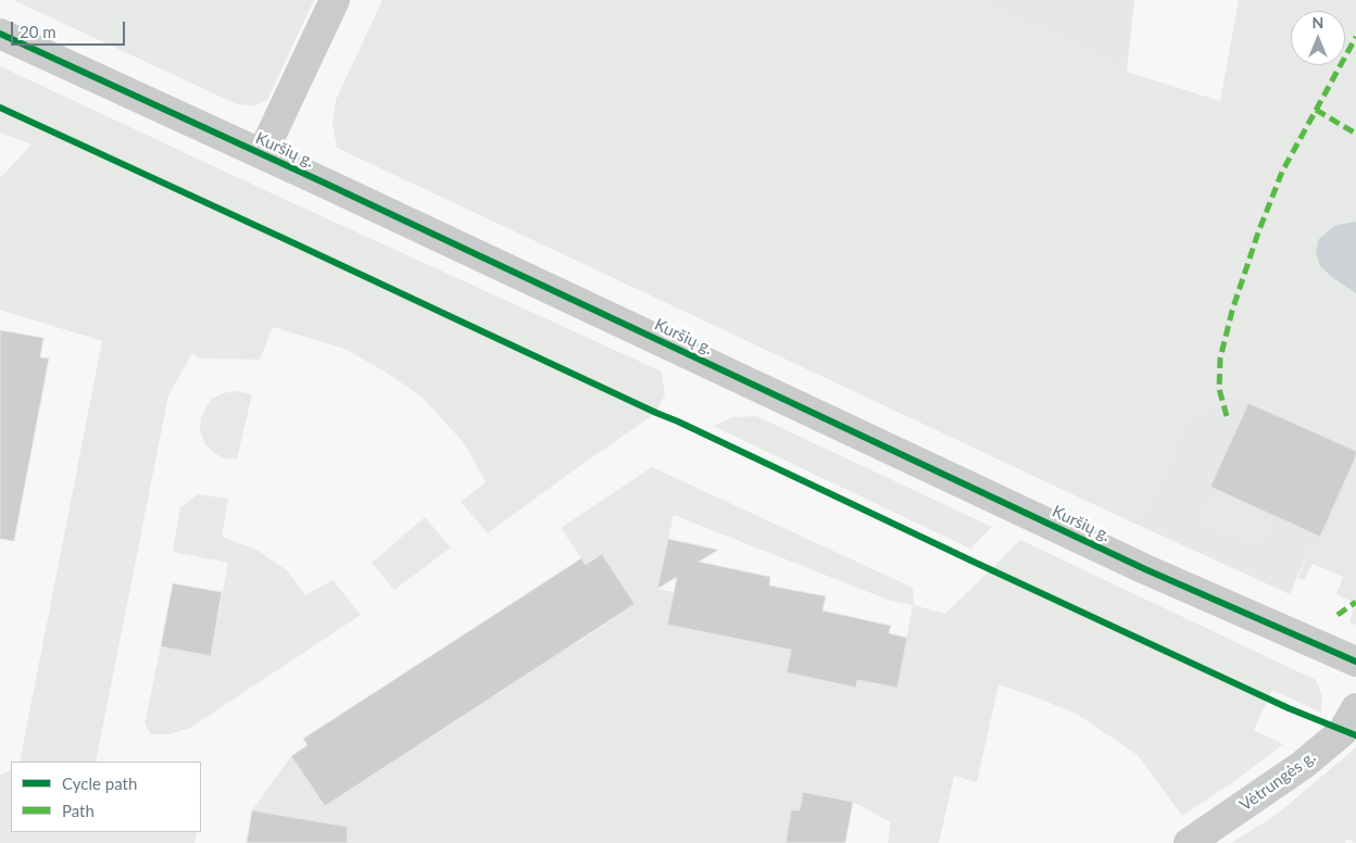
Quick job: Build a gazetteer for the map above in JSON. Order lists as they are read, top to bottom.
{
  "streets": {
    "street": ["Kuršių g.", "Vėtrungės g."]
  },
  "legend": ["Cycle path", "Path"],
  "scale_bar": "20 m",
  "north": "top"
}
